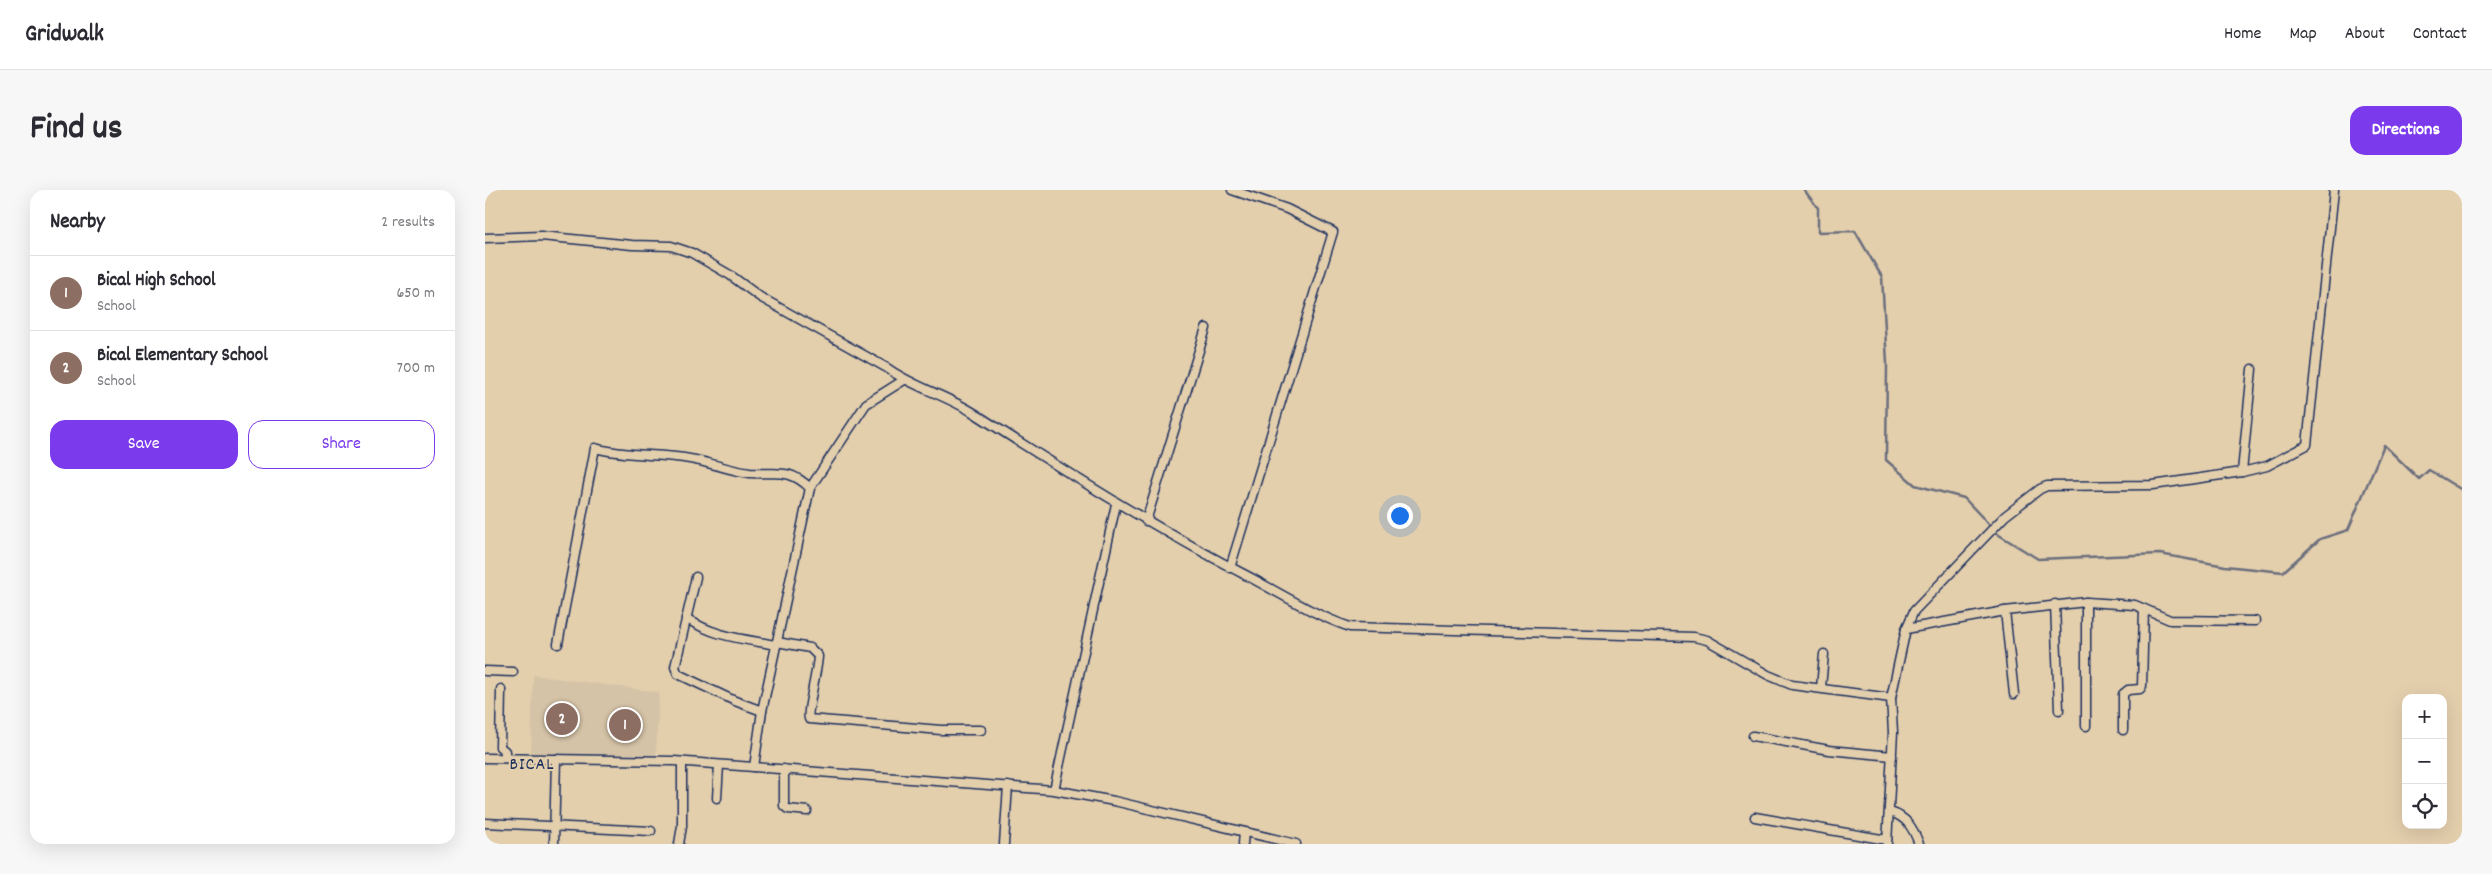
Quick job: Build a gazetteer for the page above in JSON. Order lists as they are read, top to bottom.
{
  "districts": ["BICAL"],
  "page": {
    "header": "Gridwalk",
    "nav": [
      "Home",
      "Map",
      "About",
      "Contact"
    ],
    "title": "Find us",
    "buttons": [
      "Directions",
      ["Save", "Share"]
    ],
    "heading": ["Nearby", "2 results"],
    "list": [
      {
        "mark": "1",
        "name": "Bical High School",
        "note": "School",
        "value": "650 m"
      },
      {
        "mark": "2",
        "name": "Bical Elementary School",
        "note": "School",
        "value": "700 m"
      }
    ],
    "map_buttons": ["+", "−"],
    "pins": ["2", "1"]
  }
}
